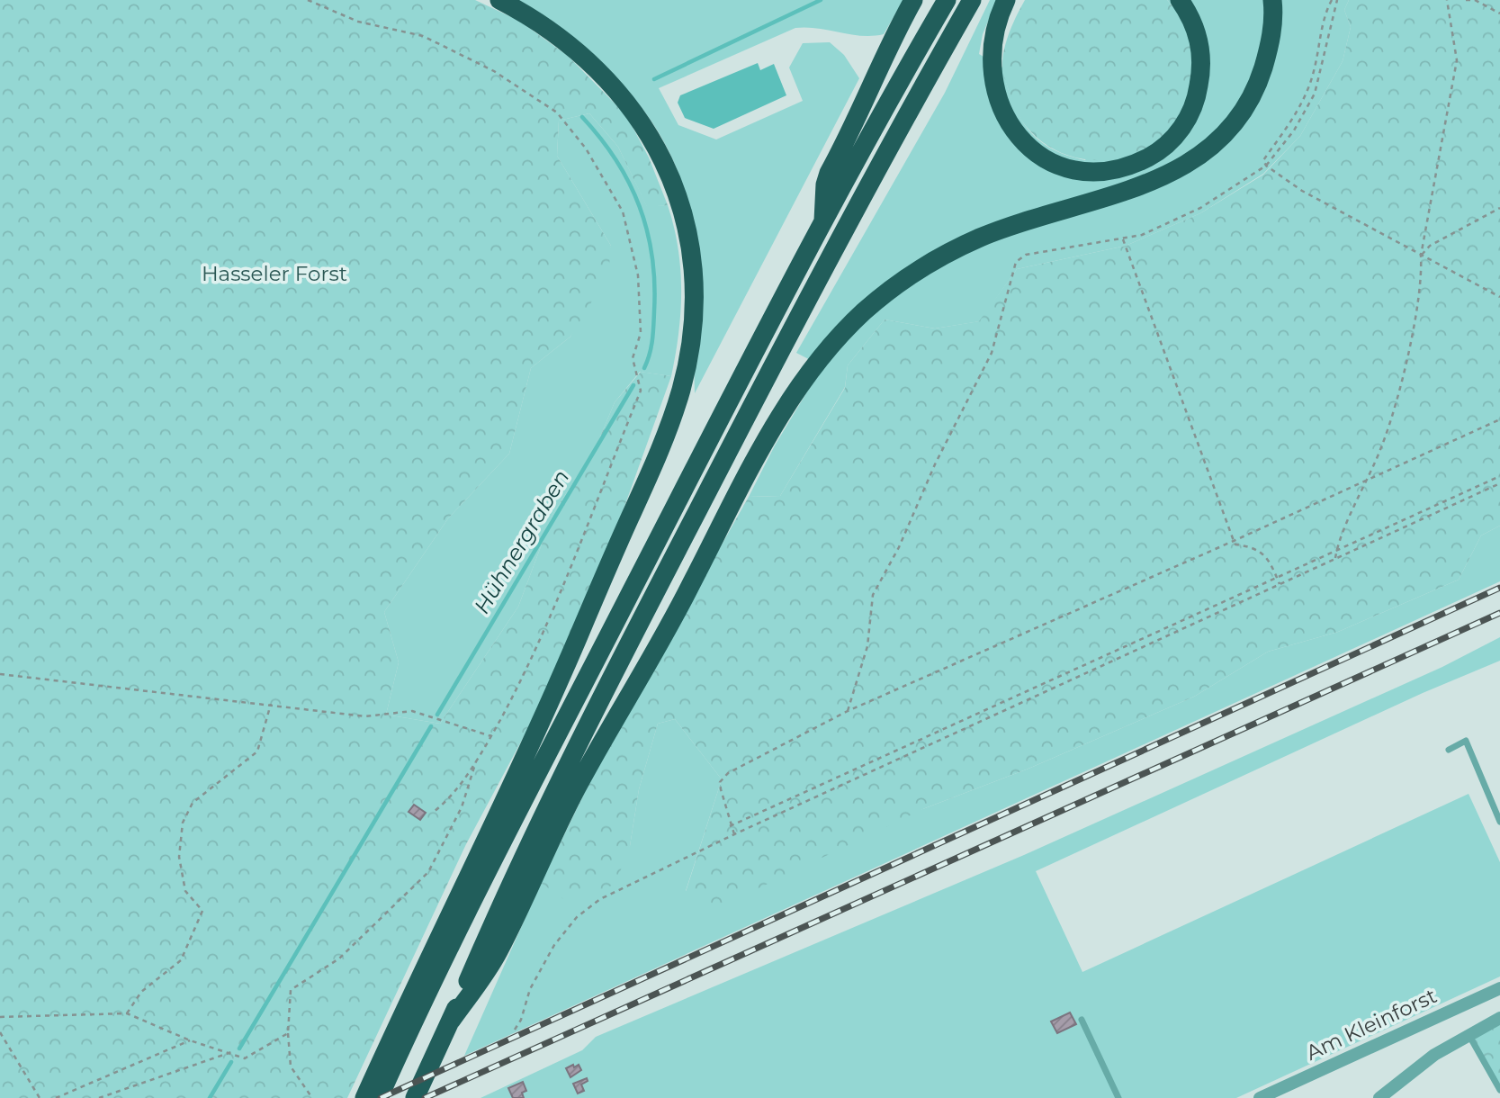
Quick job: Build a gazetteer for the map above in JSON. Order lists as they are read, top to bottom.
{
  "streets": {
    "street": ["Am Kleinforst"]
  },
  "water": ["Hühnergraben"],
  "parks": ["Hasseler Forst"]
}
